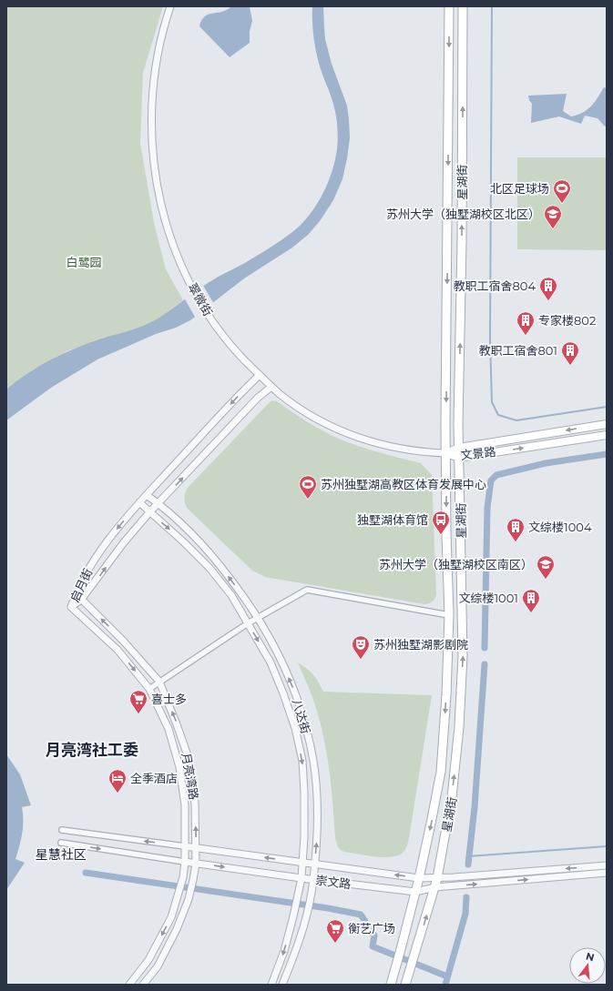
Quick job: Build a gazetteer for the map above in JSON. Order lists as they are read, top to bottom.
{
  "streets": {
    "main road": ["星湖街", "文景路"],
    "street": [
      "翠微街",
      "启月街",
      "八达街",
      "月亮湾路",
      "崇文路"
    ]
  },
  "crossings": [
    ["星湖街", "翠微街"],
    ["星湖街", "文景路"],
    ["星湖街", "崇文路"],
    ["翠微街", "文景路"],
    ["翠微街", "启月街"],
    ["启月街", "八达街"],
    ["启月街", "月亮湾路"],
    ["八达街", "崇文路"],
    ["月亮湾路", "崇文路"]
  ],
  "districts": ["月亮湾社工委", "星慧社区"],
  "parks": ["白鹭园"],
  "places": {
    "sports": ["北区足球场", "苏州独墅湖高教区体育发展中心"],
    "school or university": ["苏州大学（独墅湖校区北区）", "苏州大学（独墅湖校区南区）"],
    "building": [
      "教职工宿舍804",
      "专家楼802",
      "教职工宿舍801",
      "文综楼1004",
      "文综楼1001"
    ],
    "bus stop": ["独墅湖体育馆"],
    "theatre": ["苏州独墅湖影剧院"],
    "supermarket": ["喜士多", "衡艺广场"],
    "hotel": ["全季酒店"]
  },
  "north": "top"
}
